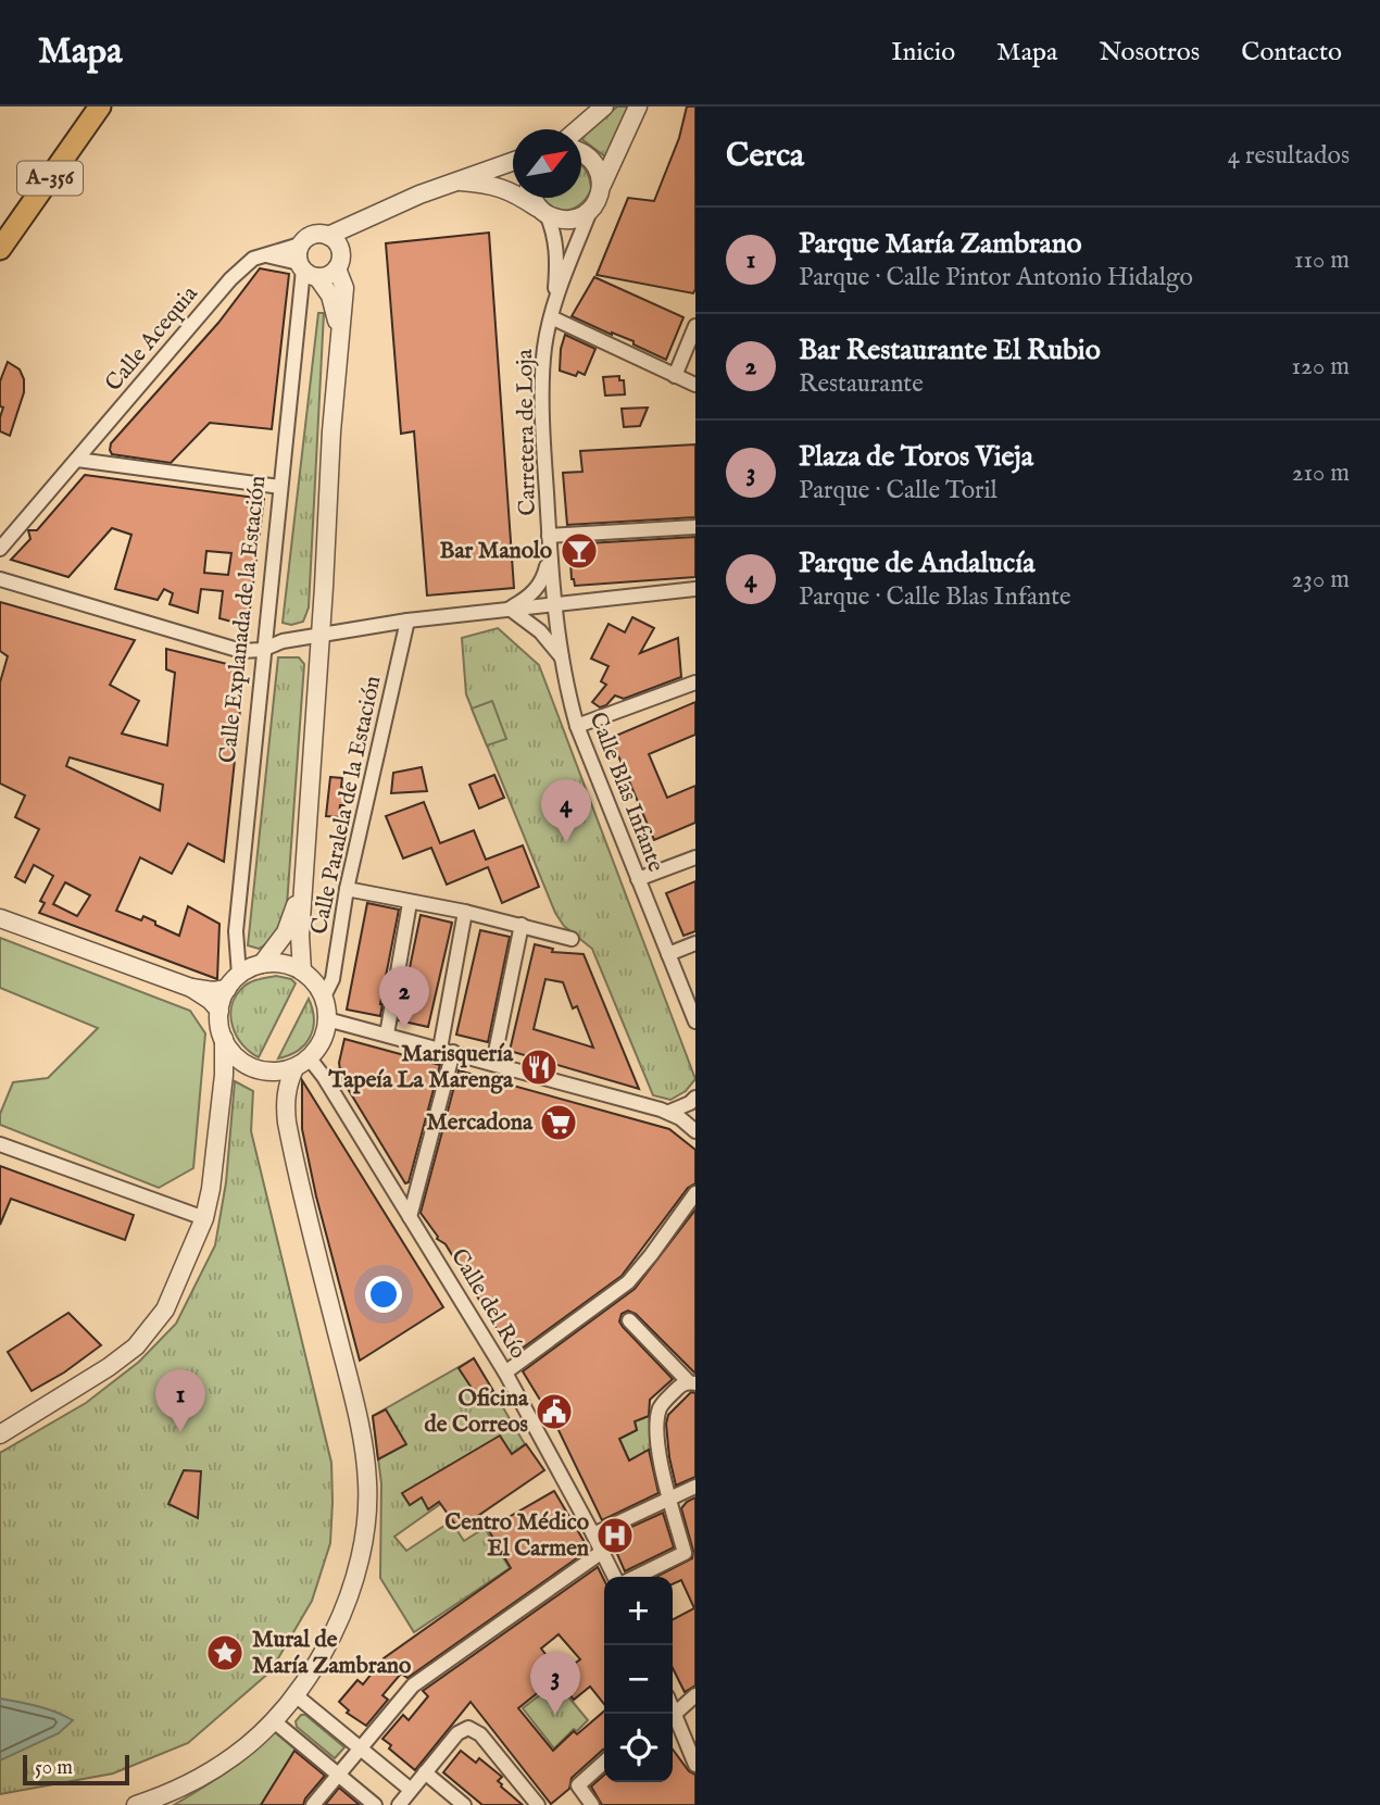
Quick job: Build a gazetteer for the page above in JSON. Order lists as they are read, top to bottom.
{
  "streets": {
    "main road": ["A-356"],
    "street": [
      "Calle Acequia",
      "Carretera de Loja",
      "Calle Explanada de la Estación",
      "Calle Blas Infante",
      "Calle Paralela de la Estación",
      "Calle del Río"
    ]
  },
  "crossings": [
    ["Calle Acequia", "Calle Explanada de la Estación"],
    ["Carretera de Loja", "Calle Blas Infante"],
    ["Calle Explanada de la Estación", "Calle Paralela de la Estación"],
    ["Calle Explanada de la Estación", "Calle del Río"],
    ["Calle Paralela de la Estación", "Calle del Río"]
  ],
  "places": {
    "bar": ["Bar Manolo"],
    "restaurant": ["Marisquería Tapeía La Marenga"],
    "supermarket": ["Mercadona"],
    "public building": ["Oficina de Correos"],
    "hospital": ["Centro Médico El Carmen"],
    "place": ["Mural de María Zambrano"]
  },
  "scale_bar": "50 m",
  "north": "top right",
  "page": {
    "header": "Mapa",
    "nav": [
      "Inicio",
      "Mapa",
      "Nosotros",
      "Contacto"
    ],
    "heading": ["Cerca", "4 resultados"],
    "list": [
      {
        "mark": "1",
        "name": "Parque María Zambrano",
        "note": "Parque · Calle Pintor Antonio Hidalgo",
        "value": "110 m"
      },
      {
        "mark": "2",
        "name": "Bar Restaurante El Rubio",
        "note": "Restaurante",
        "value": "120 m"
      },
      {
        "mark": "3",
        "name": "Plaza de Toros Vieja",
        "note": "Parque · Calle Toril",
        "value": "210 m"
      },
      {
        "mark": "4",
        "name": "Parque de Andalucía",
        "note": "Parque · Calle Blas Infante",
        "value": "230 m"
      }
    ],
    "pins": [
      "4",
      "2",
      "1",
      "3"
    ],
    "map_buttons": ["+", "−"],
    "scale": "50 m"
  }
}
